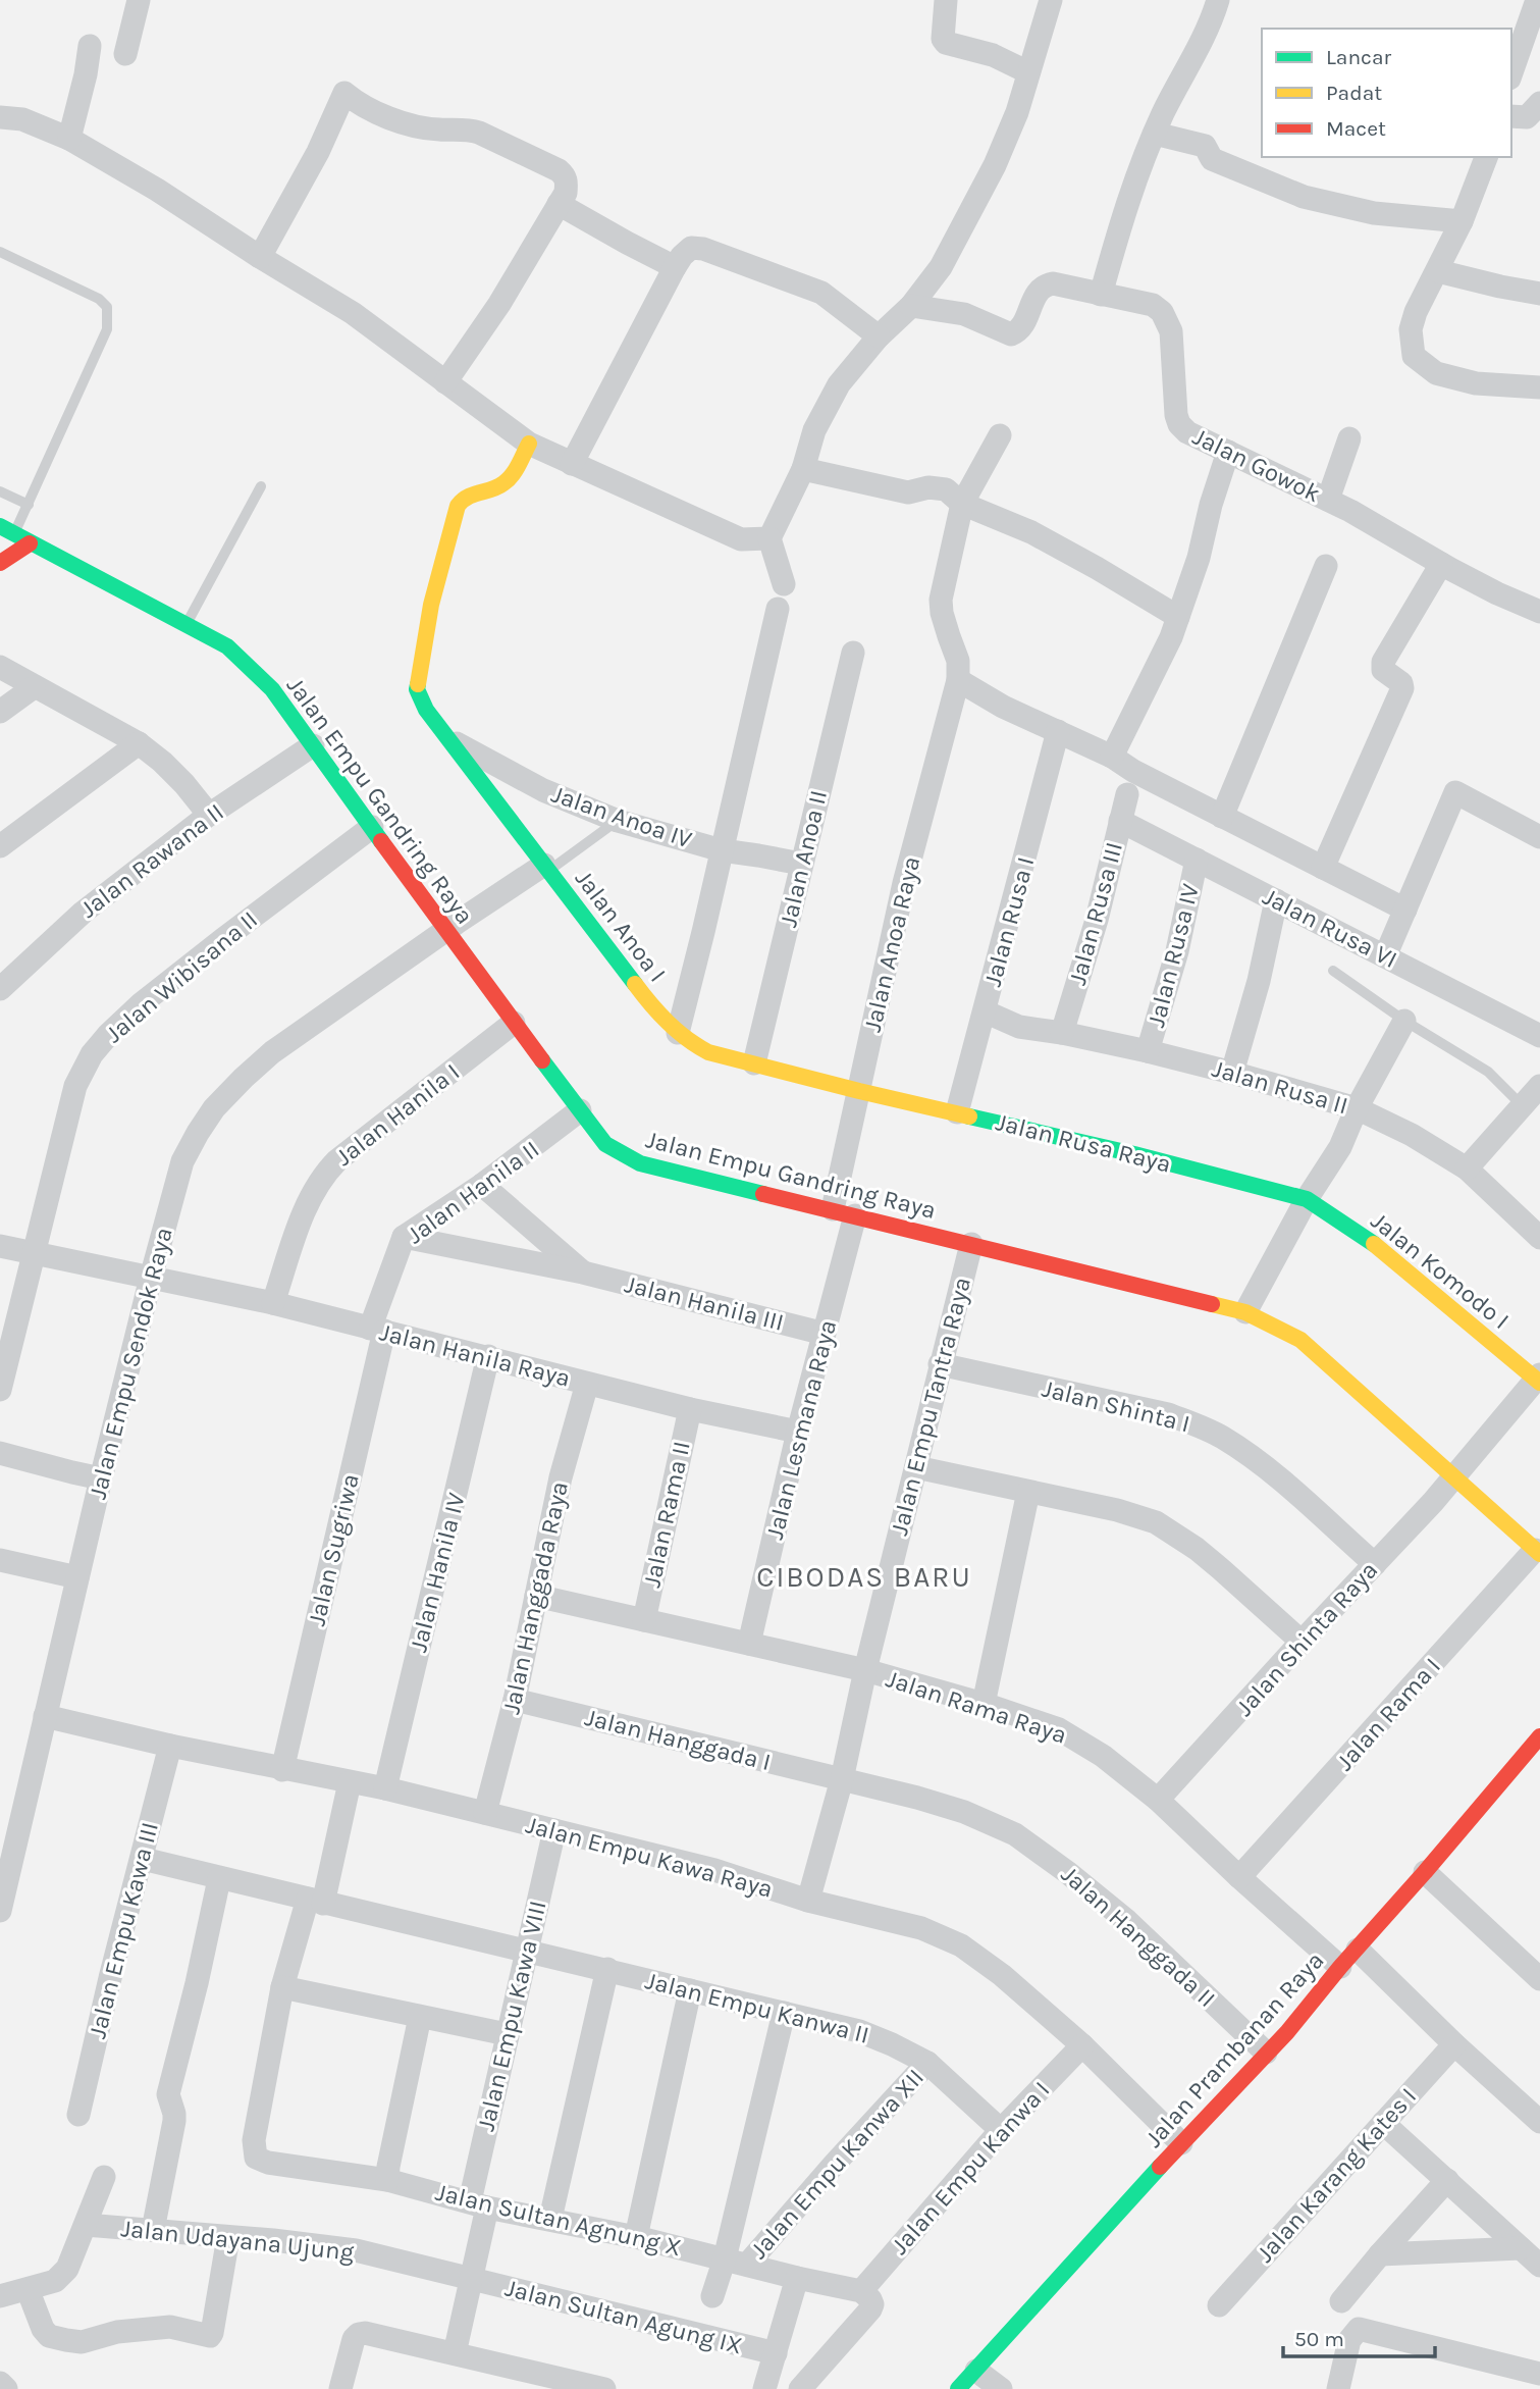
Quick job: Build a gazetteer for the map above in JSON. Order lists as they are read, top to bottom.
{
  "streets": {
    "street": [
      "Jalan Gowok",
      "Jalan Empu Gandring Raya",
      "Jalan Anoa IV",
      "Jalan Anoa II",
      "Jalan Rawana II",
      "Jalan Rusa III",
      "Jalan Rusa I",
      "Jalan Anoa I",
      "Jalan Rusa VI",
      "Jalan Anoa Raya",
      "Jalan Rusa IV",
      "Jalan Wibisana II",
      "Jalan Rusa II",
      "Jalan Hanila I",
      "Jalan Rusa Raya",
      "Jalan Hanila II",
      "Jalan Komodo I",
      "Jalan Hanila III",
      "Jalan Hanila Raya",
      "Jalan Empu Sendok Raya",
      "Jalan Empu Tantra Raya",
      "Jalan Shinta I",
      "Jalan Lesmana Raya",
      "Jalan Rama II",
      "Jalan Sugriwa",
      "Jalan Hanila IV",
      "Jalan Hanggada Raya",
      "Jalan Shinta Raya",
      "Jalan Rama Raya",
      "Jalan Rama I",
      "Jalan Hanggada I",
      "Jalan Empu Kawa Raya",
      "Jalan Empu Kawa III",
      "Jalan Hanggada II",
      "Jalan Empu Kanwa II",
      "Jalan Empu Kawa VIII",
      "Jalan Prambanan Raya",
      "Jalan Empu Kanwa XII",
      "Jalan Empu Kanwa I",
      "Jalan Karang Kates I",
      "Jalan Sultan Agnung X",
      "Jalan Udayana Ujung",
      "Jalan Sultan Agung IX"
    ]
  },
  "crossings": [
    ["Jalan Empu Gandring Raya", "Jalan Rawana II"],
    ["Jalan Empu Gandring Raya", "Jalan Anoa Raya"],
    ["Jalan Empu Gandring Raya", "Jalan Wibisana II"],
    ["Jalan Empu Gandring Raya", "Jalan Hanila I"],
    ["Jalan Empu Gandring Raya", "Jalan Hanila II"],
    ["Jalan Empu Gandring Raya", "Jalan Empu Sendok Raya"],
    ["Jalan Empu Gandring Raya", "Jalan Empu Tantra Raya"],
    ["Jalan Empu Gandring Raya", "Jalan Lesmana Raya"],
    ["Jalan Empu Gandring Raya", "Jalan Shinta Raya"],
    ["Jalan Empu Gandring Raya", "Jalan Rama I"],
    ["Jalan Anoa IV", "Jalan Anoa II"],
    ["Jalan Anoa IV", "Jalan Anoa I"],
    ["Jalan Anoa II", "Jalan Anoa I"],
    ["Jalan Rusa III", "Jalan Rusa VI"],
    ["Jalan Rusa III", "Jalan Rusa II"],
    ["Jalan Rusa I", "Jalan Rusa II"],
    ["Jalan Rusa I", "Jalan Rusa Raya"],
    ["Jalan Anoa I", "Jalan Anoa Raya"],
    ["Jalan Anoa I", "Jalan Rusa Raya"],
    ["Jalan Anoa I", "Jalan Empu Sendok Raya"],
    ["Jalan Rusa VI", "Jalan Rusa IV"],
    ["Jalan Anoa Raya", "Jalan Rusa Raya"],
    ["Jalan Anoa Raya", "Jalan Lesmana Raya"],
    ["Jalan Rusa IV", "Jalan Rusa II"],
    ["Jalan Wibisana II", "Jalan Hanila Raya"],
    ["Jalan Hanila I", "Jalan Hanila Raya"],
    ["Jalan Rusa Raya", "Jalan Komodo I"],
    ["Jalan Hanila II", "Jalan Hanila III"],
    ["Jalan Hanila II", "Jalan Hanila Raya"],
    ["Jalan Hanila II", "Jalan Sugriwa"],
    ["Jalan Komodo I", "Jalan Shinta Raya"],
    ["Jalan Hanila III", "Jalan Lesmana Raya"],
    ["Jalan Hanila Raya", "Jalan Empu Sendok Raya"],
    ["Jalan Hanila Raya", "Jalan Lesmana Raya"],
    ["Jalan Hanila Raya", "Jalan Rama II"],
    ["Jalan Hanila Raya", "Jalan Sugriwa"],
    ["Jalan Hanila Raya", "Jalan Hanila IV"],
    ["Jalan Hanila Raya", "Jalan Hanggada Raya"],
    ["Jalan Empu Sendok Raya", "Jalan Empu Kawa Raya"],
    ["Jalan Empu Tantra Raya", "Jalan Shinta I"],
    ["Jalan Empu Tantra Raya", "Jalan Rama Raya"],
    ["Jalan Empu Tantra Raya", "Jalan Hanggada I"],
    ["Jalan Empu Tantra Raya", "Jalan Empu Kawa Raya"],
    ["Jalan Empu Tantra Raya", "Jalan Hanggada II"],
    ["Jalan Shinta I", "Jalan Shinta Raya"],
    ["Jalan Lesmana Raya", "Jalan Rama Raya"],
    ["Jalan Rama II", "Jalan Rama Raya"],
    ["Jalan Sugriwa", "Jalan Empu Kawa Raya"],
    ["Jalan Hanila IV", "Jalan Empu Kawa Raya"],
    ["Jalan Hanggada Raya", "Jalan Rama Raya"],
    ["Jalan Hanggada Raya", "Jalan Hanggada I"],
    ["Jalan Hanggada Raya", "Jalan Empu Kawa Raya"],
    ["Jalan Shinta Raya", "Jalan Rama Raya"],
    ["Jalan Rama Raya", "Jalan Rama I"],
    ["Jalan Rama Raya", "Jalan Prambanan Raya"],
    ["Jalan Hanggada I", "Jalan Hanggada II"],
    ["Jalan Empu Kawa Raya", "Jalan Empu Kawa III"],
    ["Jalan Empu Kawa Raya", "Jalan Empu Kawa VIII"],
    ["Jalan Empu Kawa Raya", "Jalan Prambanan Raya"],
    ["Jalan Empu Kawa Raya", "Jalan Empu Kanwa I"],
    ["Jalan Empu Kawa III", "Jalan Empu Kanwa II"],
    ["Jalan Hanggada II", "Jalan Prambanan Raya"],
    ["Jalan Empu Kanwa II", "Jalan Empu Kawa VIII"],
    ["Jalan Empu Kanwa II", "Jalan Empu Kanwa XII"],
    ["Jalan Empu Kanwa II", "Jalan Empu Kanwa I"],
    ["Jalan Empu Kawa VIII", "Jalan Sultan Agnung X"],
    ["Jalan Empu Kawa VIII", "Jalan Udayana Ujung"],
    ["Jalan Empu Kawa VIII", "Jalan Sultan Agung IX"],
    ["Jalan Empu Kanwa XII", "Jalan Sultan Agnung X"],
    ["Jalan Empu Kanwa I", "Jalan Sultan Agnung X"],
    ["Jalan Sultan Agnung X", "Jalan Sultan Agung IX"],
    ["Jalan Udayana Ujung", "Jalan Sultan Agung IX"]
  ],
  "districts": ["CIBODAS BARU"],
  "legend": ["Lancar", "Padat", "Macet"],
  "scale_bar": "50 m"
}
